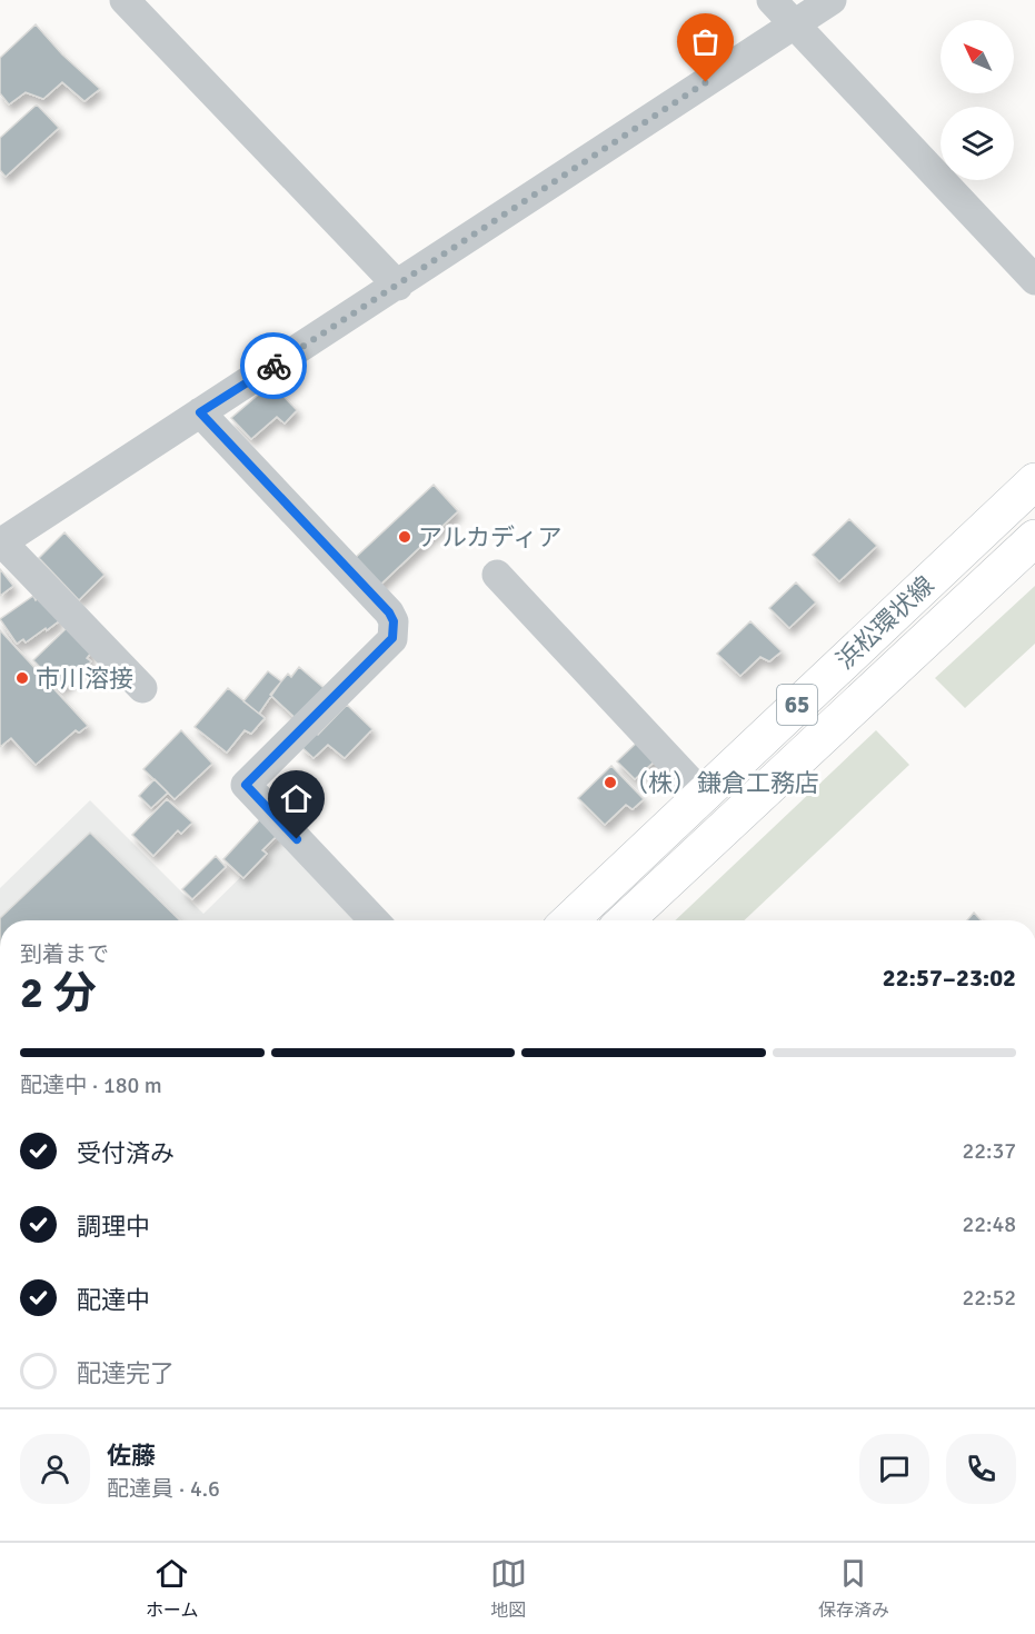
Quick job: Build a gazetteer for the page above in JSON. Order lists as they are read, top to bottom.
{
  "streets": {
    "main road": ["浜松環状線", "65"]
  },
  "places": ["アルカディア", "市川溶接", "（株）鎌倉工務店"],
  "north": "top left",
  "page": {
    "heading": ["2 分", "到着まで", "22:57–23:02"],
    "panel": ["佐藤", "配達員 · 4.6"],
    "bar": "配達中 · 180 m",
    "list": [
      ["受付済み", "22:37"],
      ["調理中", "22:48"],
      ["配達中", "22:52"],
      "配達完了"
    ],
    "tabs": ["ホーム", "地図", "保存済み"]
  }
}
